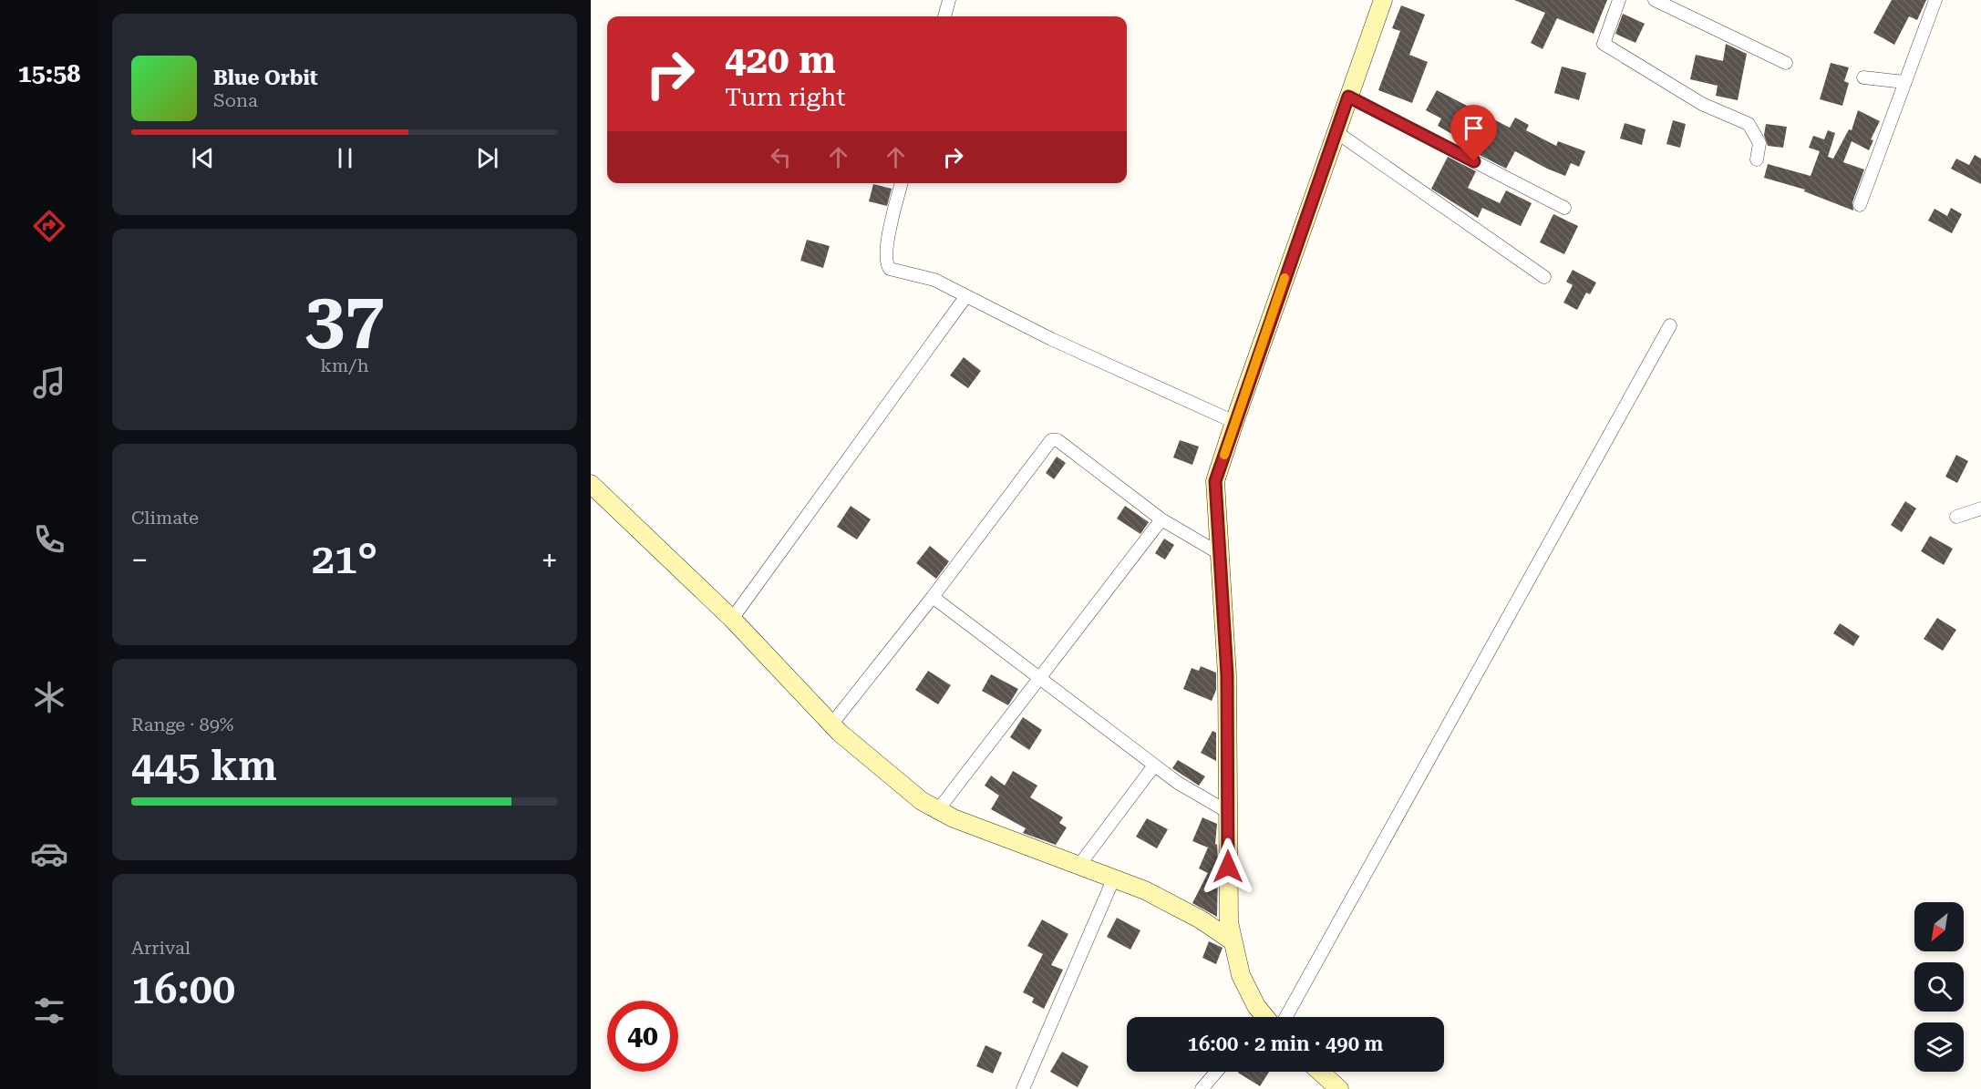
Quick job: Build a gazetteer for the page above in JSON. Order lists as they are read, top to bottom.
{
  "north": "bottom left",
  "page": {
    "tabs": "15:58",
    "turn": ["420 m", "Turn right"],
    "song": ["Blue Orbit", "Sona"],
    "tile": [
      ["37", "km/h"],
      "Climate",
      ["Range · 89%", "445 km"],
      ["Arrival", "16:00"]
    ],
    "heat": ["−", "21°", "+"],
    "limit": "40",
    "trip": "16:00 · 2 min · 490 m"
  }
}
